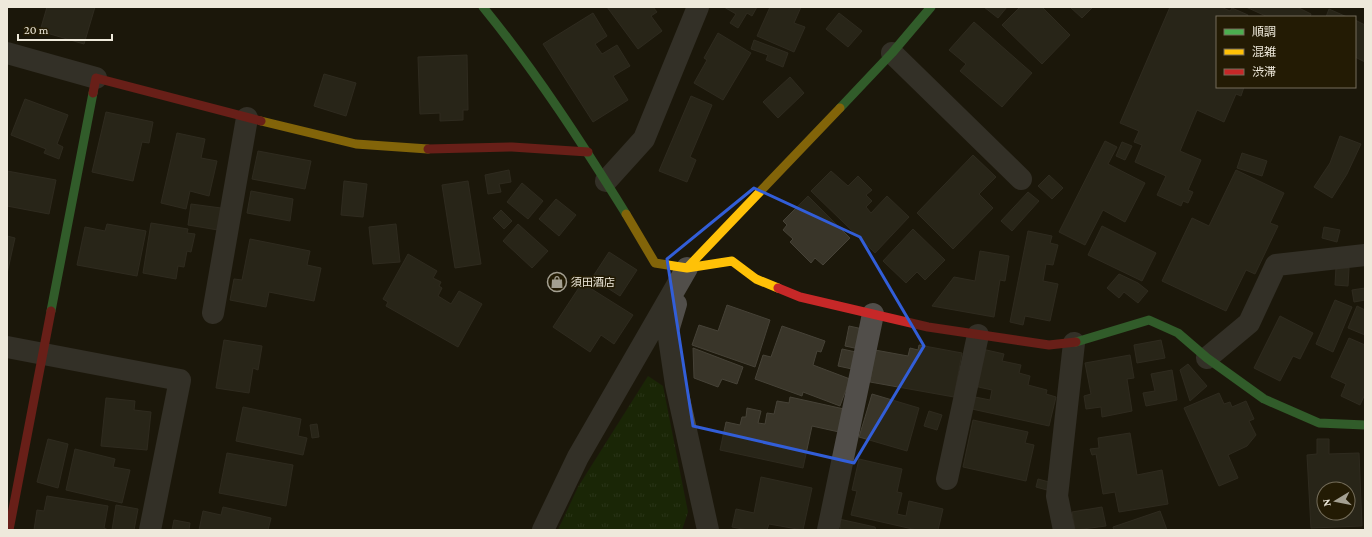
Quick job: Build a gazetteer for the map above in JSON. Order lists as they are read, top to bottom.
{
  "places": {
    "shop": ["須田酒店"]
  },
  "legend": ["順調", "混雑", "渋滞"],
  "scale_bar": "20 m",
  "north": "left"
}
